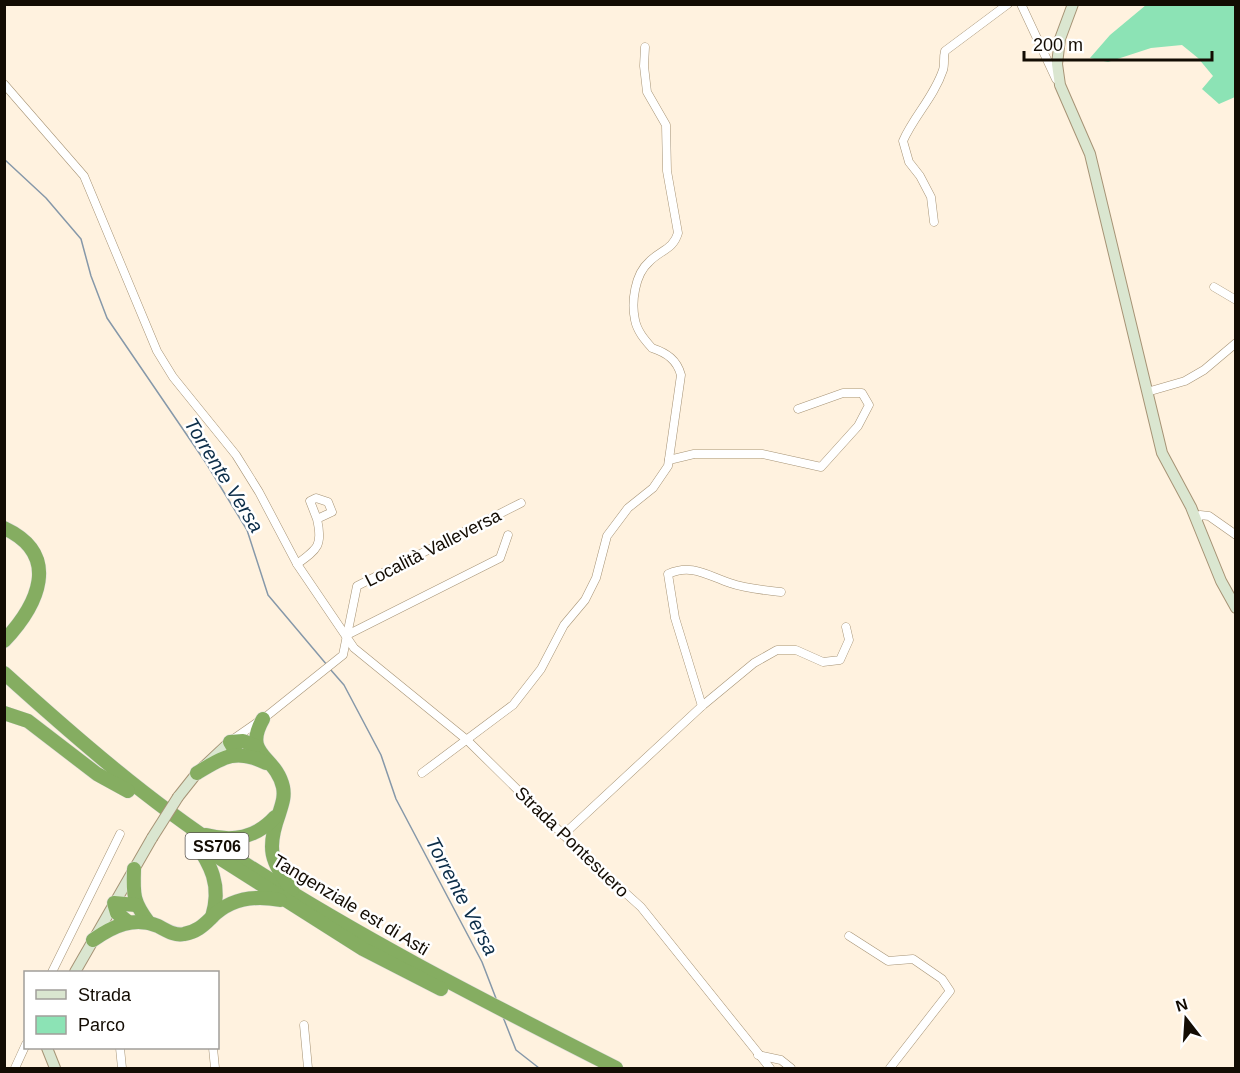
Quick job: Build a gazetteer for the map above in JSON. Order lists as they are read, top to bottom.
{
  "streets": {
    "highway": ["SS706", "Tangenziale est di Asti"],
    "street": ["Località Valleversa", "Strada Pontesuero"]
  },
  "crossings": [
    ["Località Valleversa", "Strada Pontesuero"]
  ],
  "water": ["Torrente Versa"],
  "legend": ["Strada", "Parco"],
  "scale_bar": "200 m",
  "north": "top"
}
